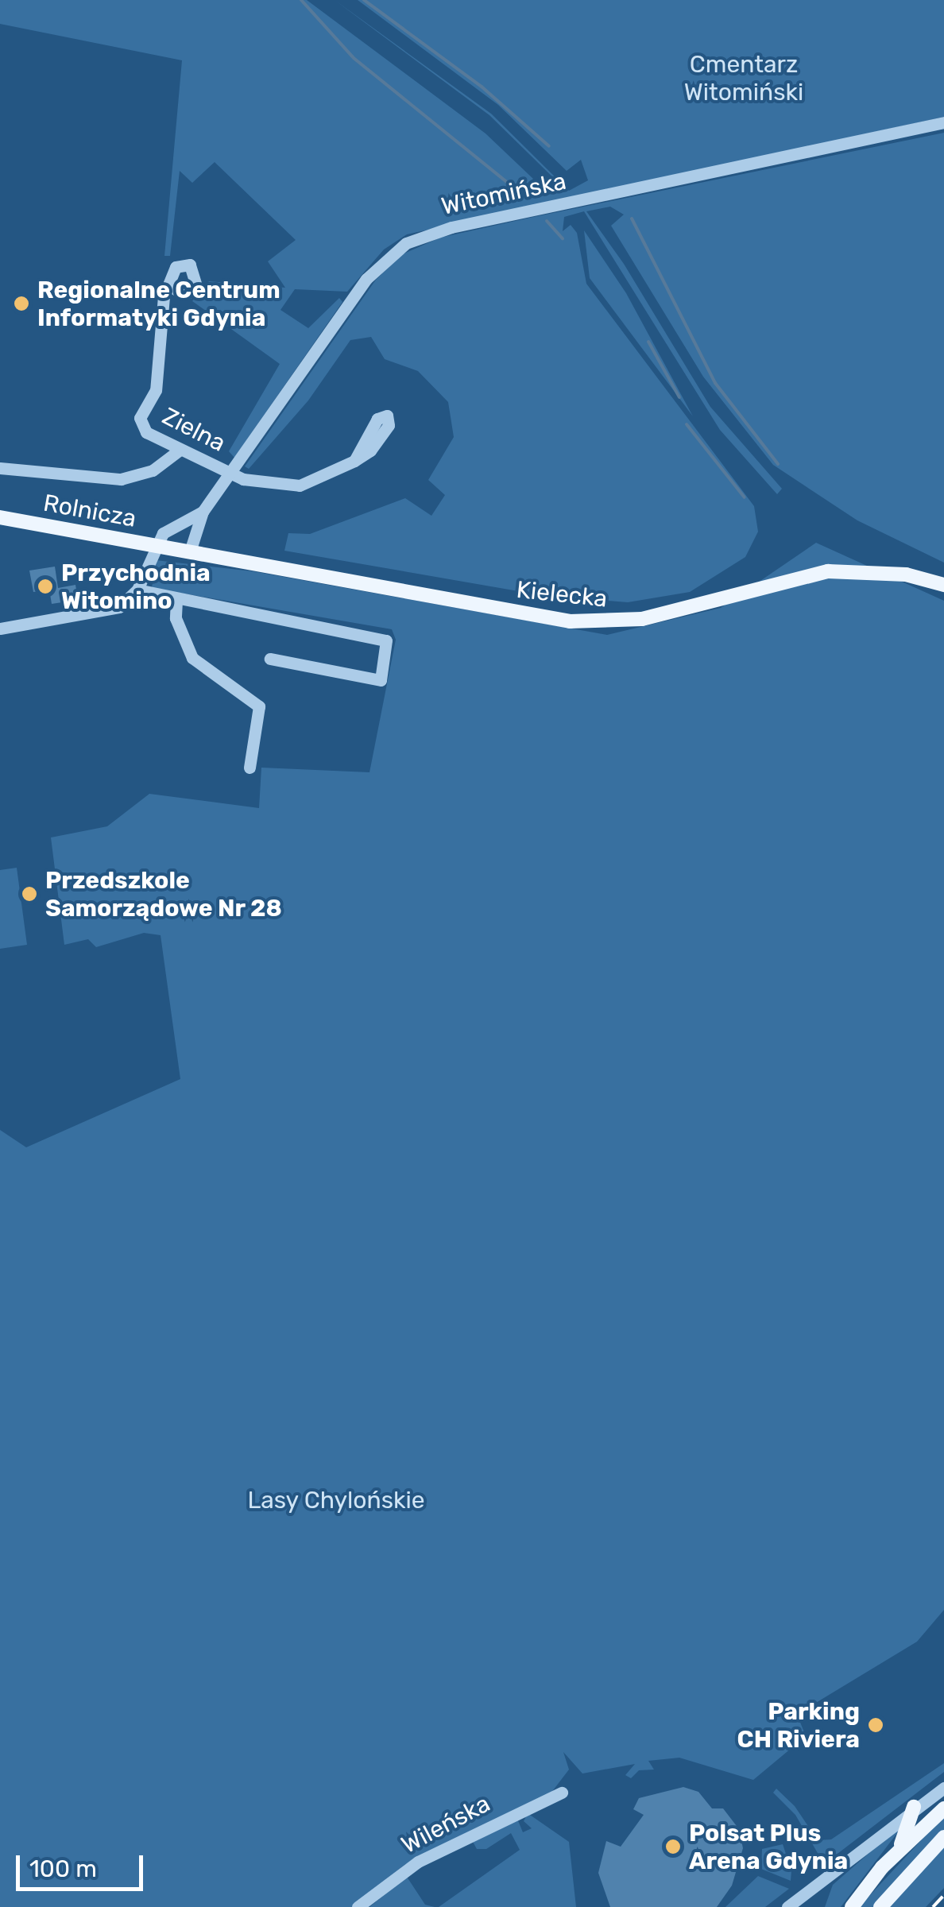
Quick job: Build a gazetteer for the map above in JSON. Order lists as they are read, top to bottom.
{
  "streets": {
    "main road": ["Rolnicza", "Kielecka"],
    "street": ["Witomińska", "Zielna", "Wileńska"]
  },
  "crossings": [
    ["Witomińska", "Zielna"],
    ["Witomińska", "Rolnicza"],
    ["Witomińska", "Kielecka"],
    ["Rolnicza", "Kielecka"]
  ],
  "parks": ["Cmentarz Witomiński", "Lasy Chylońskie"],
  "places": [
    "Regionalne Centrum Informatyki Gdynia",
    "Przychodnia Witomino",
    "Przedszkole Samorządowe Nr 28",
    "Parking CH Riviera",
    "Polsat Plus Arena Gdynia"
  ],
  "scale_bar": "100 m"
}
